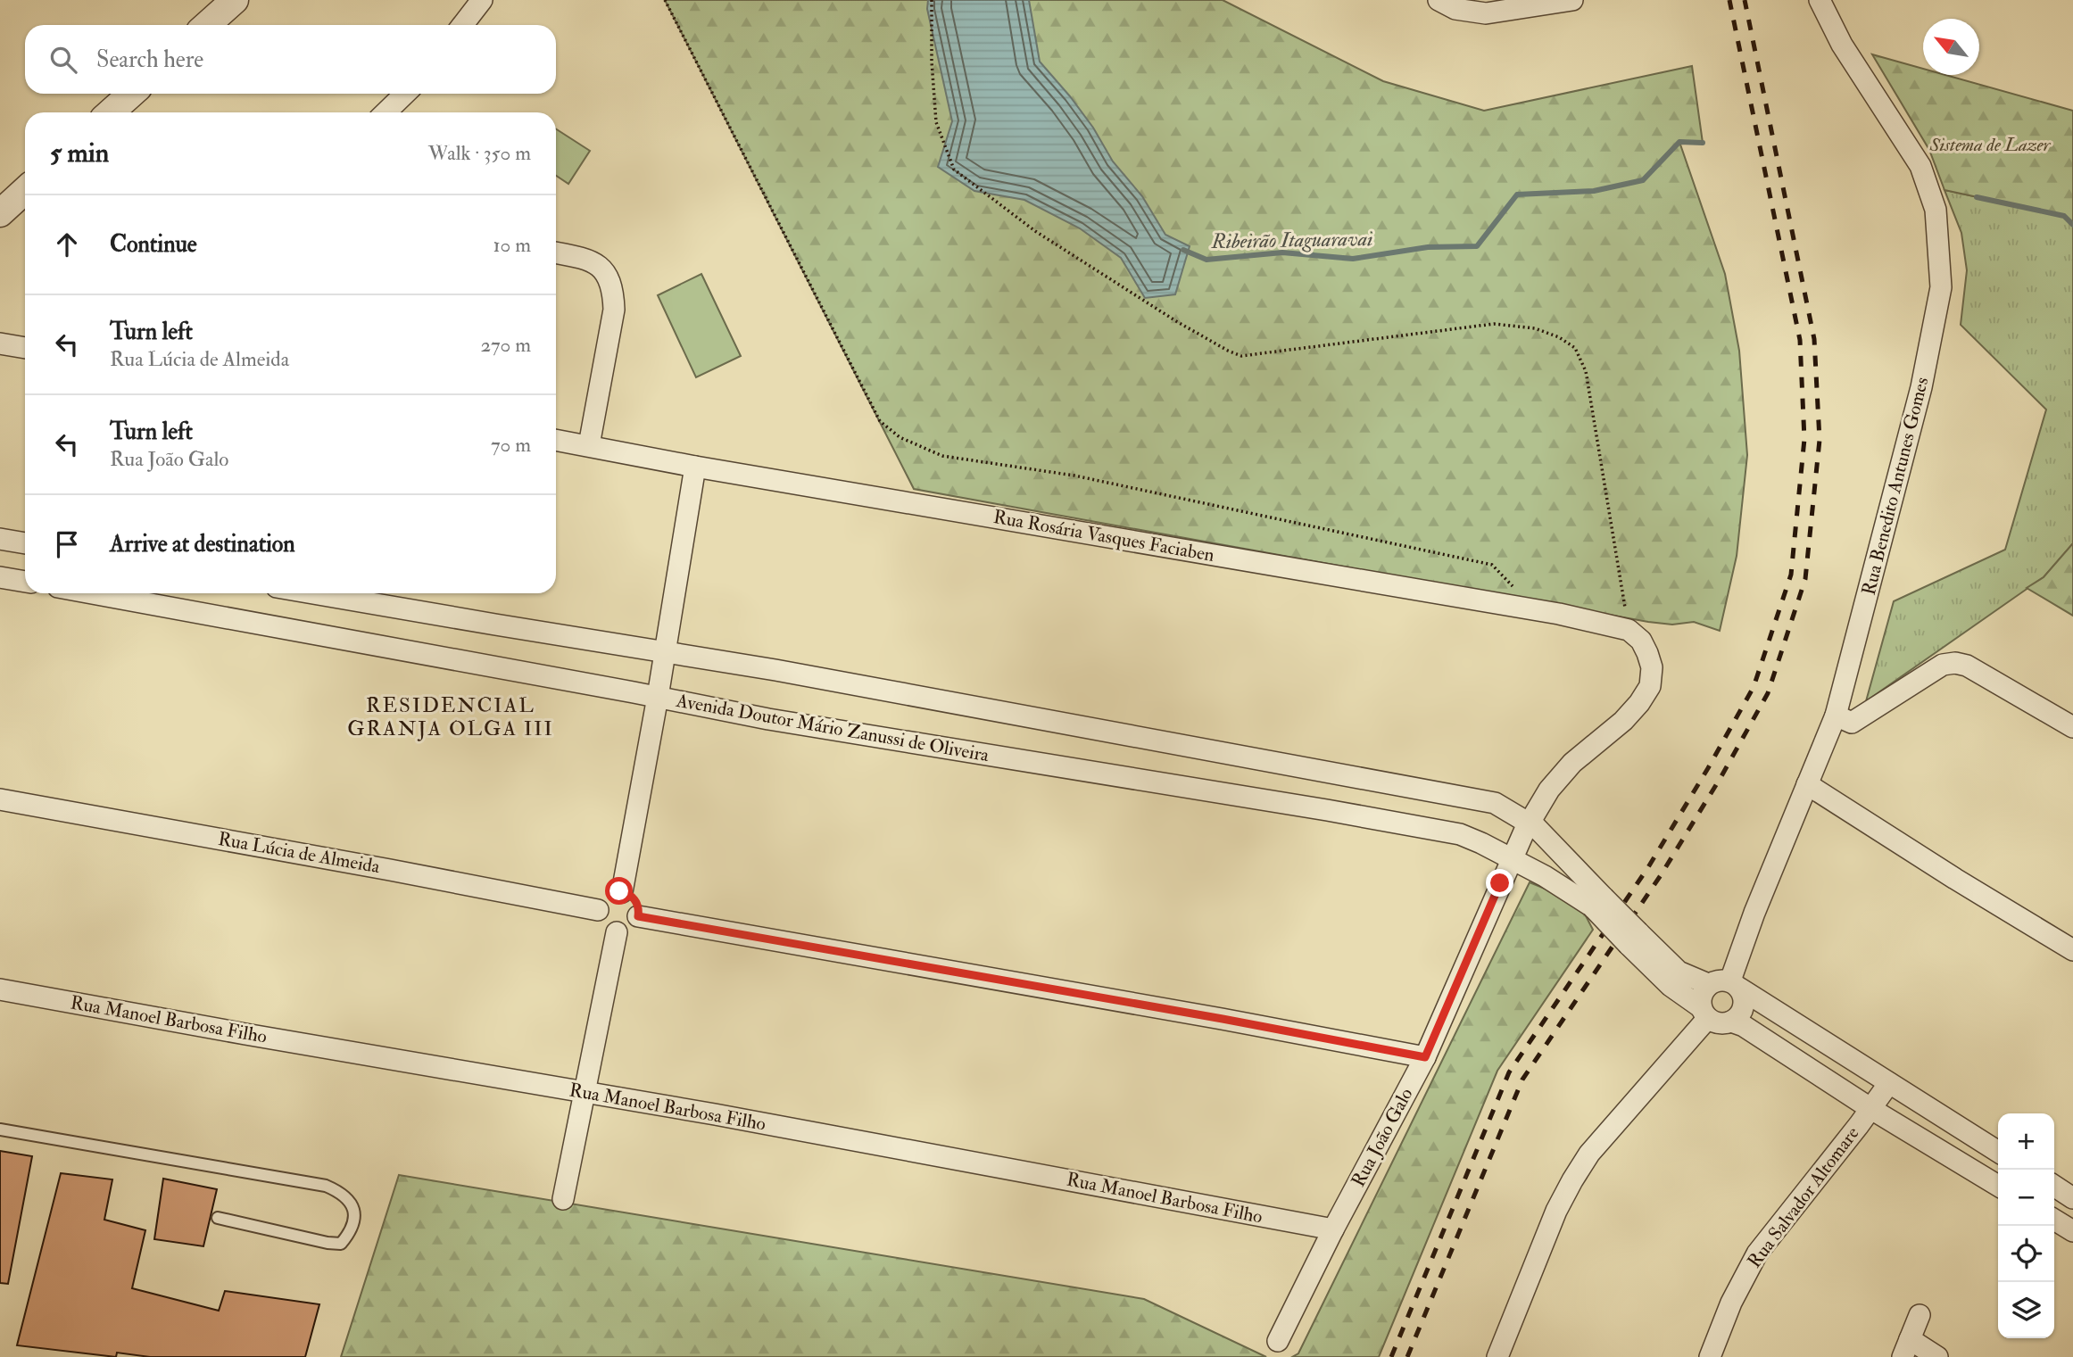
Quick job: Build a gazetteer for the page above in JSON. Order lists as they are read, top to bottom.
{
  "streets": {
    "street": [
      "Rua Benedito Antunes Gomes",
      "Rua Rosária Vasques Faciaben",
      "Avenida Doutor Mário Zanussi de Oliveira",
      "Rua Lúcia de Almeida",
      "Rua Manoel Barbosa Filho",
      "Rua João Galo",
      "Rua Salvador Altomare"
    ]
  },
  "crossings": [
    ["Rua Rosária Vasques Faciaben", "Rua João Galo"],
    ["Avenida Doutor Mário Zanussi de Oliveira", "Rua João Galo"],
    ["Rua Manoel Barbosa Filho", "Rua João Galo"]
  ],
  "districts": ["RESIDENCIAL GRANJA OLGA III"],
  "water": ["Ribeirão Itaguaravai"],
  "parks": ["Sistema de Lazer"],
  "north": "top left",
  "page": {
    "search": "Search here",
    "heading": ["5 min", "Walk · 350 m"],
    "list": [
      ["Continue", "10 m"],
      ["Turn left", "Rua Lúcia de Almeida", "270 m"],
      ["Turn left", "Rua João Galo", "70 m"],
      "Arrive at destination"
    ],
    "map_buttons": ["+", "−"]
  }
}
